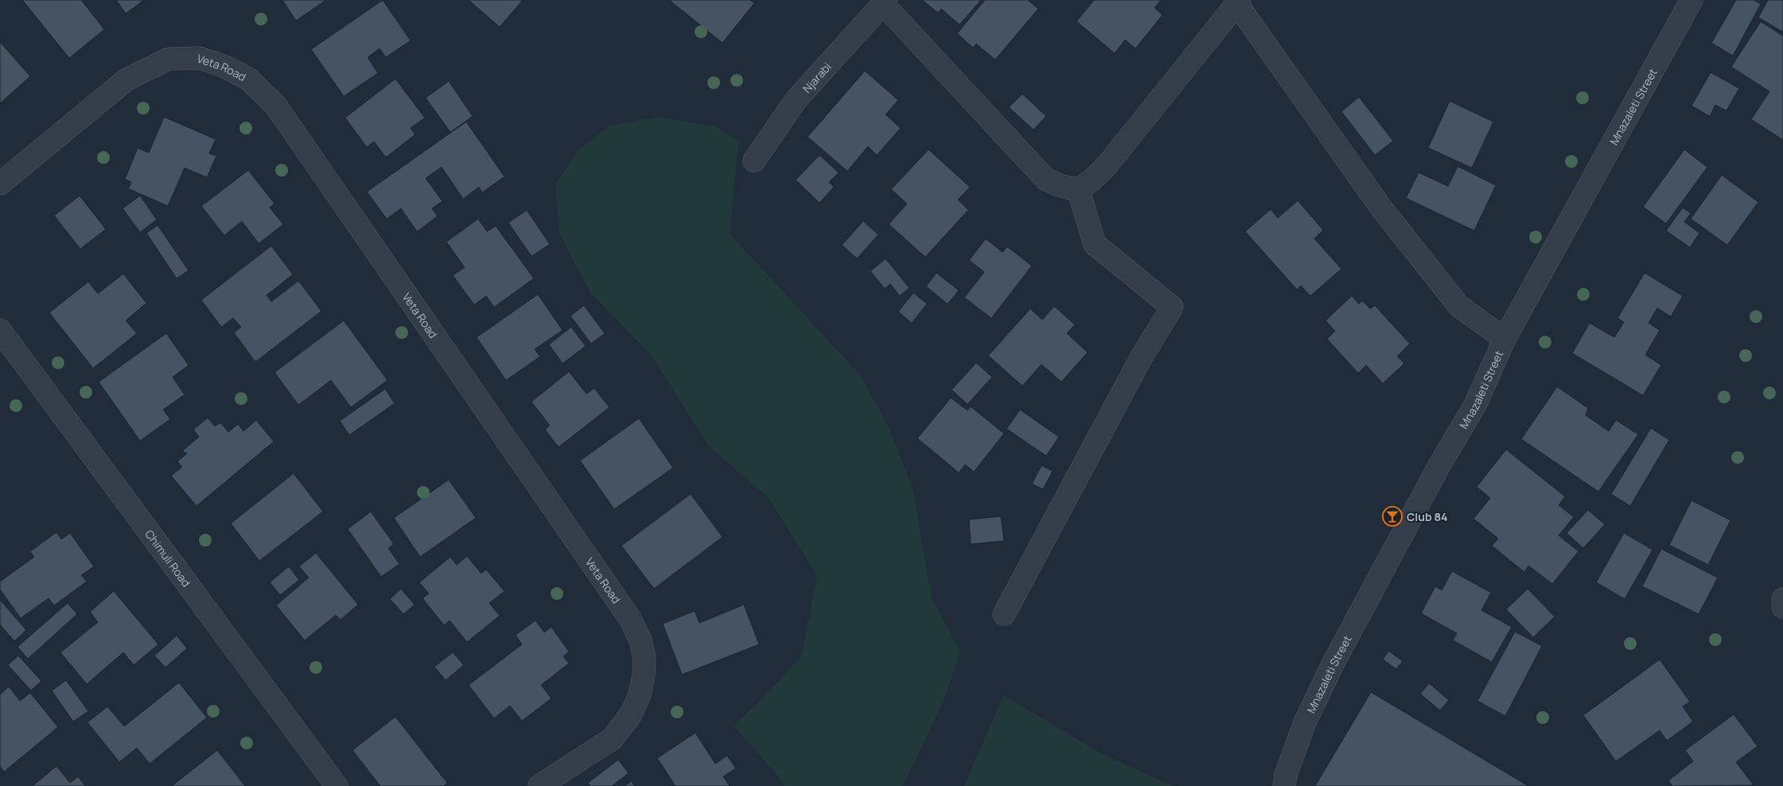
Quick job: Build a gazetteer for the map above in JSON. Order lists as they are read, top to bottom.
{
  "streets": {
    "street": [
      "Veta Road",
      "Njarabi",
      "Mnazaleti Street",
      "Chimuli Road"
    ]
  },
  "places": {
    "bar": ["Club 84"]
  }
}
